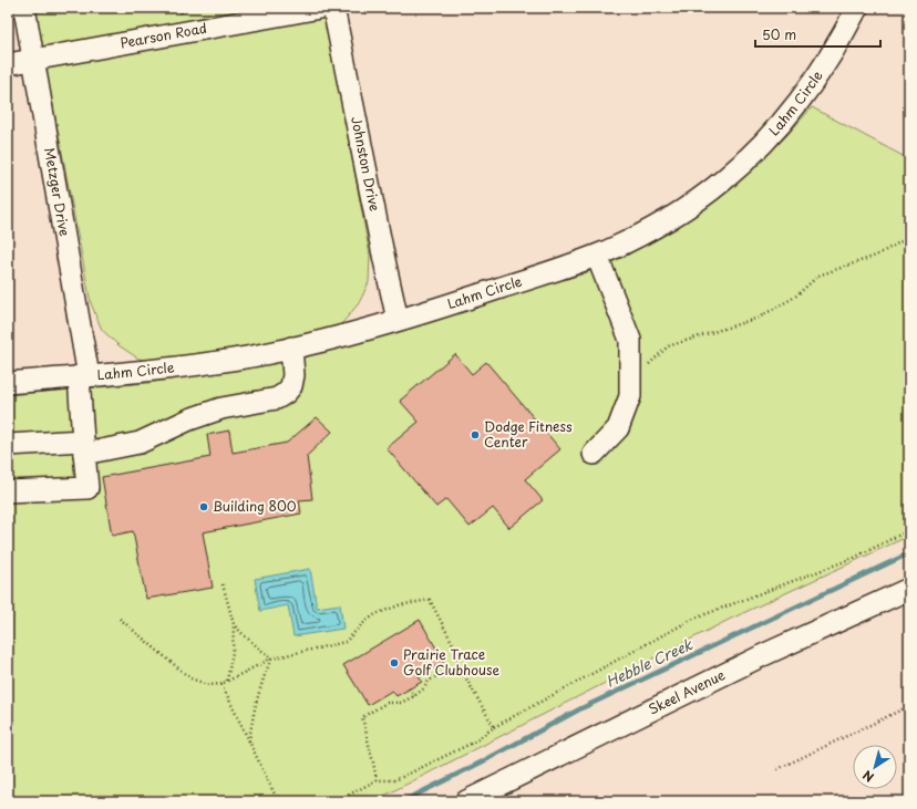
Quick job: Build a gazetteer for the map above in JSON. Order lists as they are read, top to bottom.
{
  "streets": {
    "street": [
      "Pearson Road",
      "Lahm Circle",
      "Johnston Drive",
      "Metzger Drive",
      "Skeel Avenue"
    ]
  },
  "crossings": [
    ["Pearson Road", "Metzger Drive"],
    ["Lahm Circle", "Johnston Drive"],
    ["Lahm Circle", "Metzger Drive"]
  ],
  "water": ["Hebble Creek"],
  "places": ["Dodge Fitness Center", "Building 800", "Prairie Trace Golf Clubhouse"],
  "scale_bar": "50 m",
  "north": "bottom left"
}
